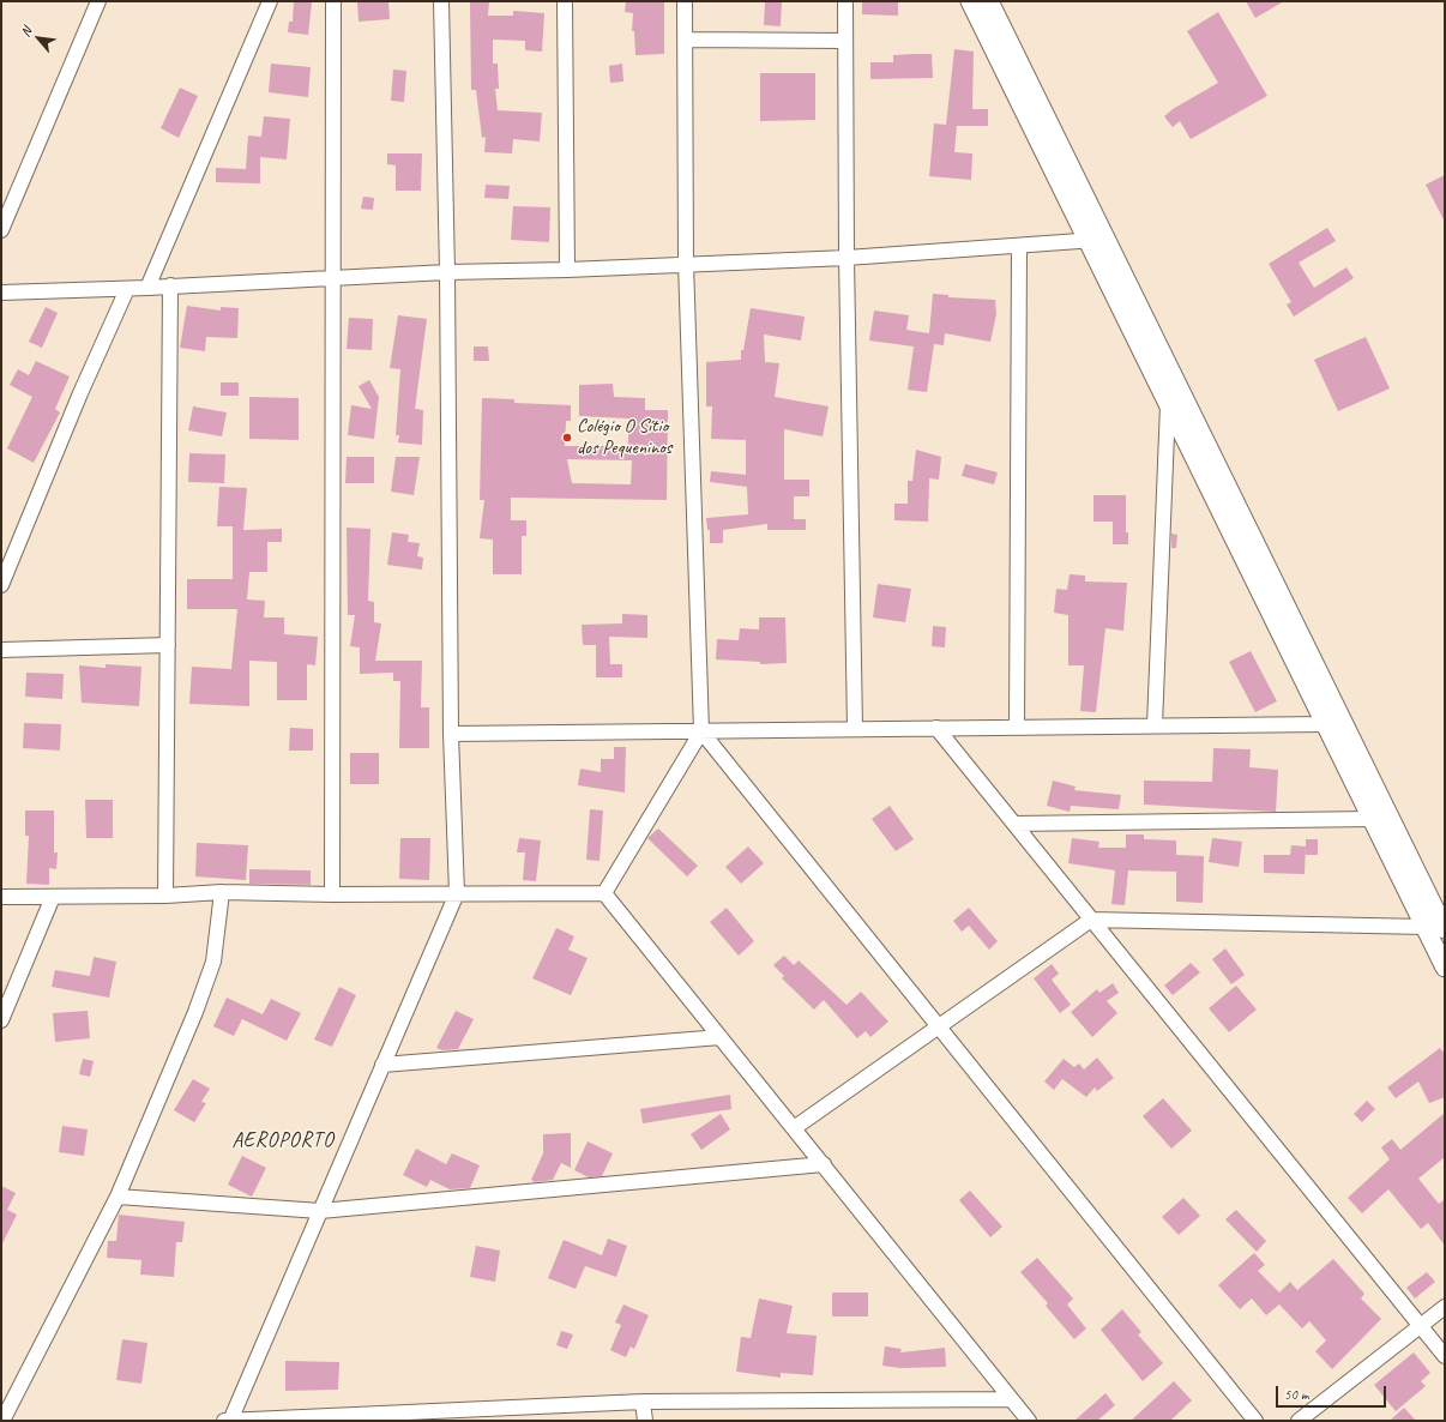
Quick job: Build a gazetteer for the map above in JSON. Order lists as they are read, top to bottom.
{
  "districts": ["AEROPORTO"],
  "places": ["Colégio O Sítio dos Pequeninos"],
  "scale_bar": "50 m",
  "north": "top left"
}
